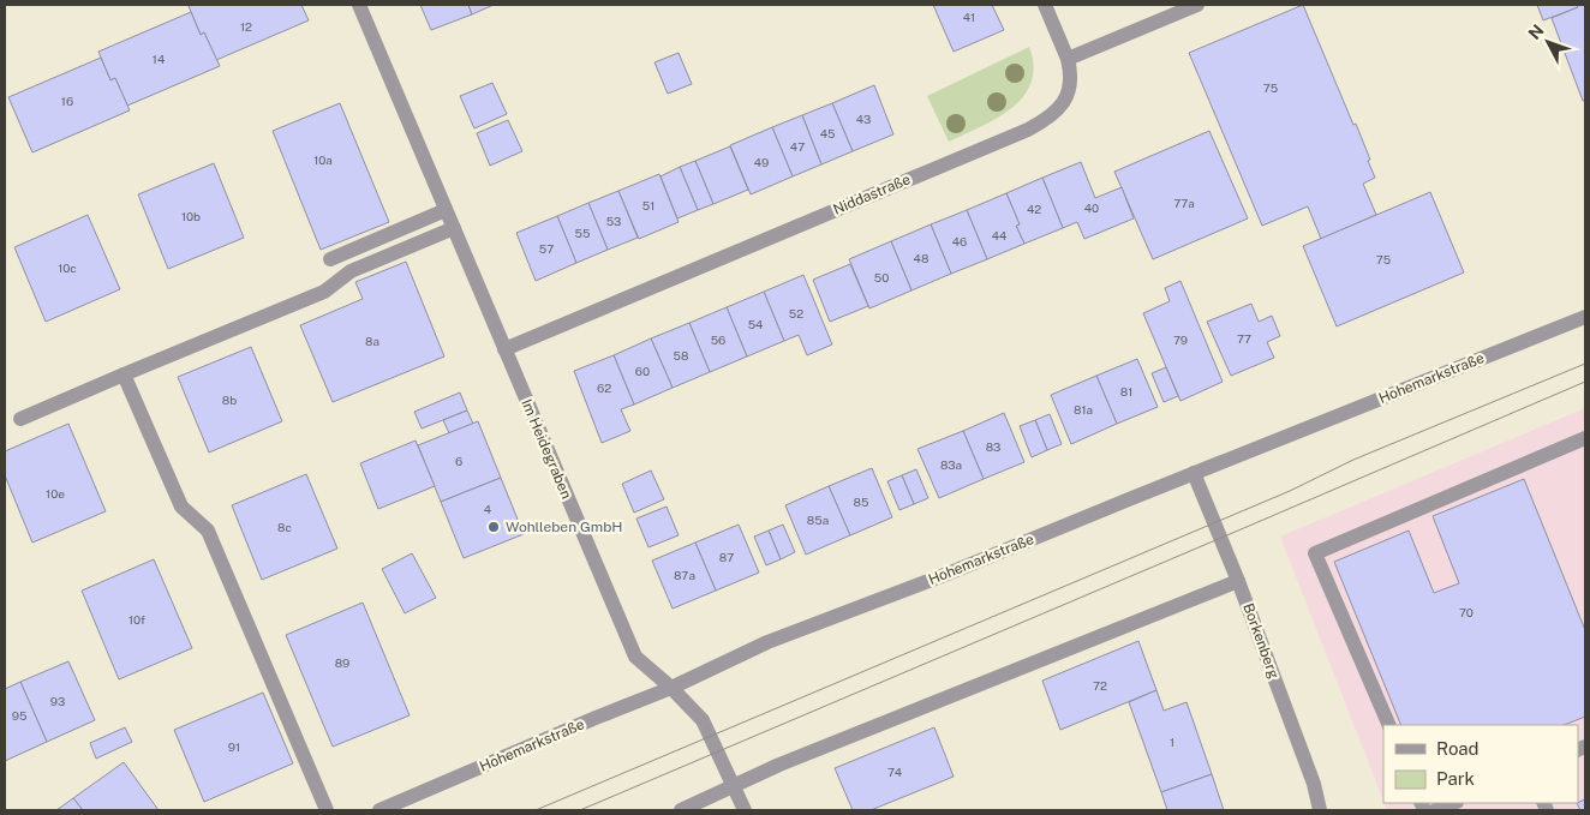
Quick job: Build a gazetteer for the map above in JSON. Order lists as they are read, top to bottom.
{
  "streets": {
    "street": [
      "Niddastraße",
      "Hohemarkstraße",
      "Im Heidegraben",
      "Borkenberg"
    ]
  },
  "crossings": [
    ["Niddastraße", "Im Heidegraben"],
    ["Hohemarkstraße", "Im Heidegraben"],
    ["Hohemarkstraße", "Borkenberg"]
  ],
  "places": ["Wohlleben GmbH"],
  "house_numbers": [
    "41",
    "12",
    "14",
    "75",
    "16",
    "43",
    "45",
    "47",
    "10a",
    "49",
    "77a",
    "51",
    "40",
    "42",
    "10b",
    "53",
    "55",
    "44",
    "46",
    "57",
    "48",
    "75",
    "10c",
    "50",
    "52",
    "54",
    "77",
    "56",
    "79",
    "8a",
    "58",
    "60",
    "62",
    "81",
    "8b",
    "81a",
    "83",
    "6",
    "83a",
    "10e",
    "85",
    "4",
    "85a",
    "8c",
    "87",
    "87a",
    "70",
    "10f",
    "89",
    "72",
    "93",
    "95",
    "1",
    "91",
    "74"
  ],
  "legend": ["Road", "Park"],
  "north": "top left"
}
